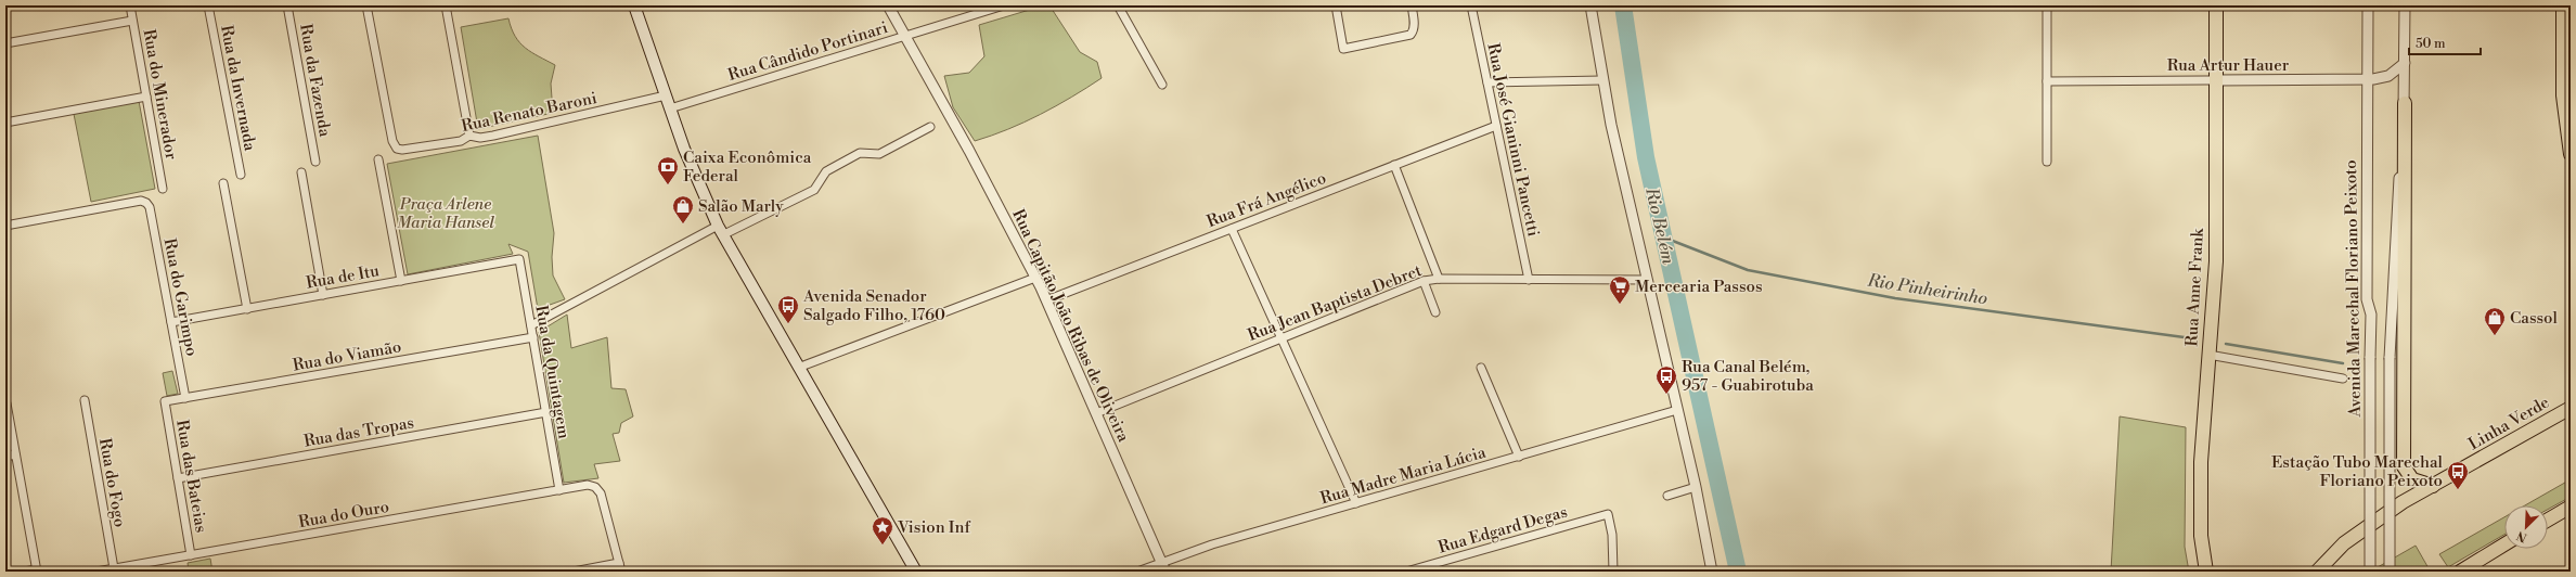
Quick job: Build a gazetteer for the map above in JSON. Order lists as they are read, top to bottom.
{
  "streets": {
    "main road": ["Rua Anne Frank", "Linha Verde"],
    "street": [
      "Rua Cândido Portinari",
      "Rua Artur Hauer",
      "Rua da Fazenda",
      "Rua da Invernada",
      "Rua do Minerador",
      "Rua Renato Baroni",
      "Rua José Gianinni Pancetti",
      "Rua Frá Angélico",
      "Rua de Itu",
      "Avenida Marechal Floriano Peixoto",
      "Rua do Garimpo",
      "Rua Jean Baptista Debret",
      "Rua Capitão João Ribas de Oliveira",
      "Rua do Viamão",
      "Rua da Quintagem",
      "Rua das Tropas",
      "Rua Madre Maria Lúcia",
      "Rua das Bateias",
      "Rua do Fogo",
      "Rua do Ouro",
      "Rua Edgard Degas"
    ]
  },
  "crossings": [
    ["Rua Cândido Portinari", "Rua Capitão João Ribas de Oliveira"],
    ["Rua Artur Hauer", "Rua Anne Frank"],
    ["Rua Artur Hauer", "Avenida Marechal Floriano Peixoto"],
    ["Rua José Gianinni Pancetti", "Rua Frá Angélico"],
    ["Rua José Gianinni Pancetti", "Rua Jean Baptista Debret"],
    ["Rua Frá Angélico", "Rua Capitão João Ribas de Oliveira"],
    ["Rua de Itu", "Rua do Garimpo"],
    ["Rua de Itu", "Rua da Quintagem"],
    ["Rua do Garimpo", "Rua do Viamão"],
    ["Rua Jean Baptista Debret", "Rua Capitão João Ribas de Oliveira"],
    ["Rua Capitão João Ribas de Oliveira", "Rua Madre Maria Lúcia"],
    ["Rua do Viamão", "Rua da Quintagem"],
    ["Rua do Viamão", "Rua das Bateias"],
    ["Rua da Quintagem", "Rua das Tropas"],
    ["Rua da Quintagem", "Rua do Ouro"],
    ["Rua das Tropas", "Rua das Bateias"],
    ["Rua das Bateias", "Rua do Ouro"],
    ["Rua do Fogo", "Rua do Ouro"]
  ],
  "water": ["Rio Belém", "Rio Pinheirinho"],
  "parks": ["Praça Arlene Maria Hansel"],
  "places": {
    "bank": ["Caixa Econômica Federal"],
    "shop": ["Salão Marly", "Cassol"],
    "supermarket": ["Mercearia Passos"],
    "bus stop": ["Avenida Senador Salgado Filho, 1760", "Rua Canal Belém, 957 - Guabirotuba", "Estação Tubo Marechal Floriano Peixoto"],
    "place": ["Vision Inf"]
  },
  "scale_bar": "50 m",
  "north": "bottom left"
}
